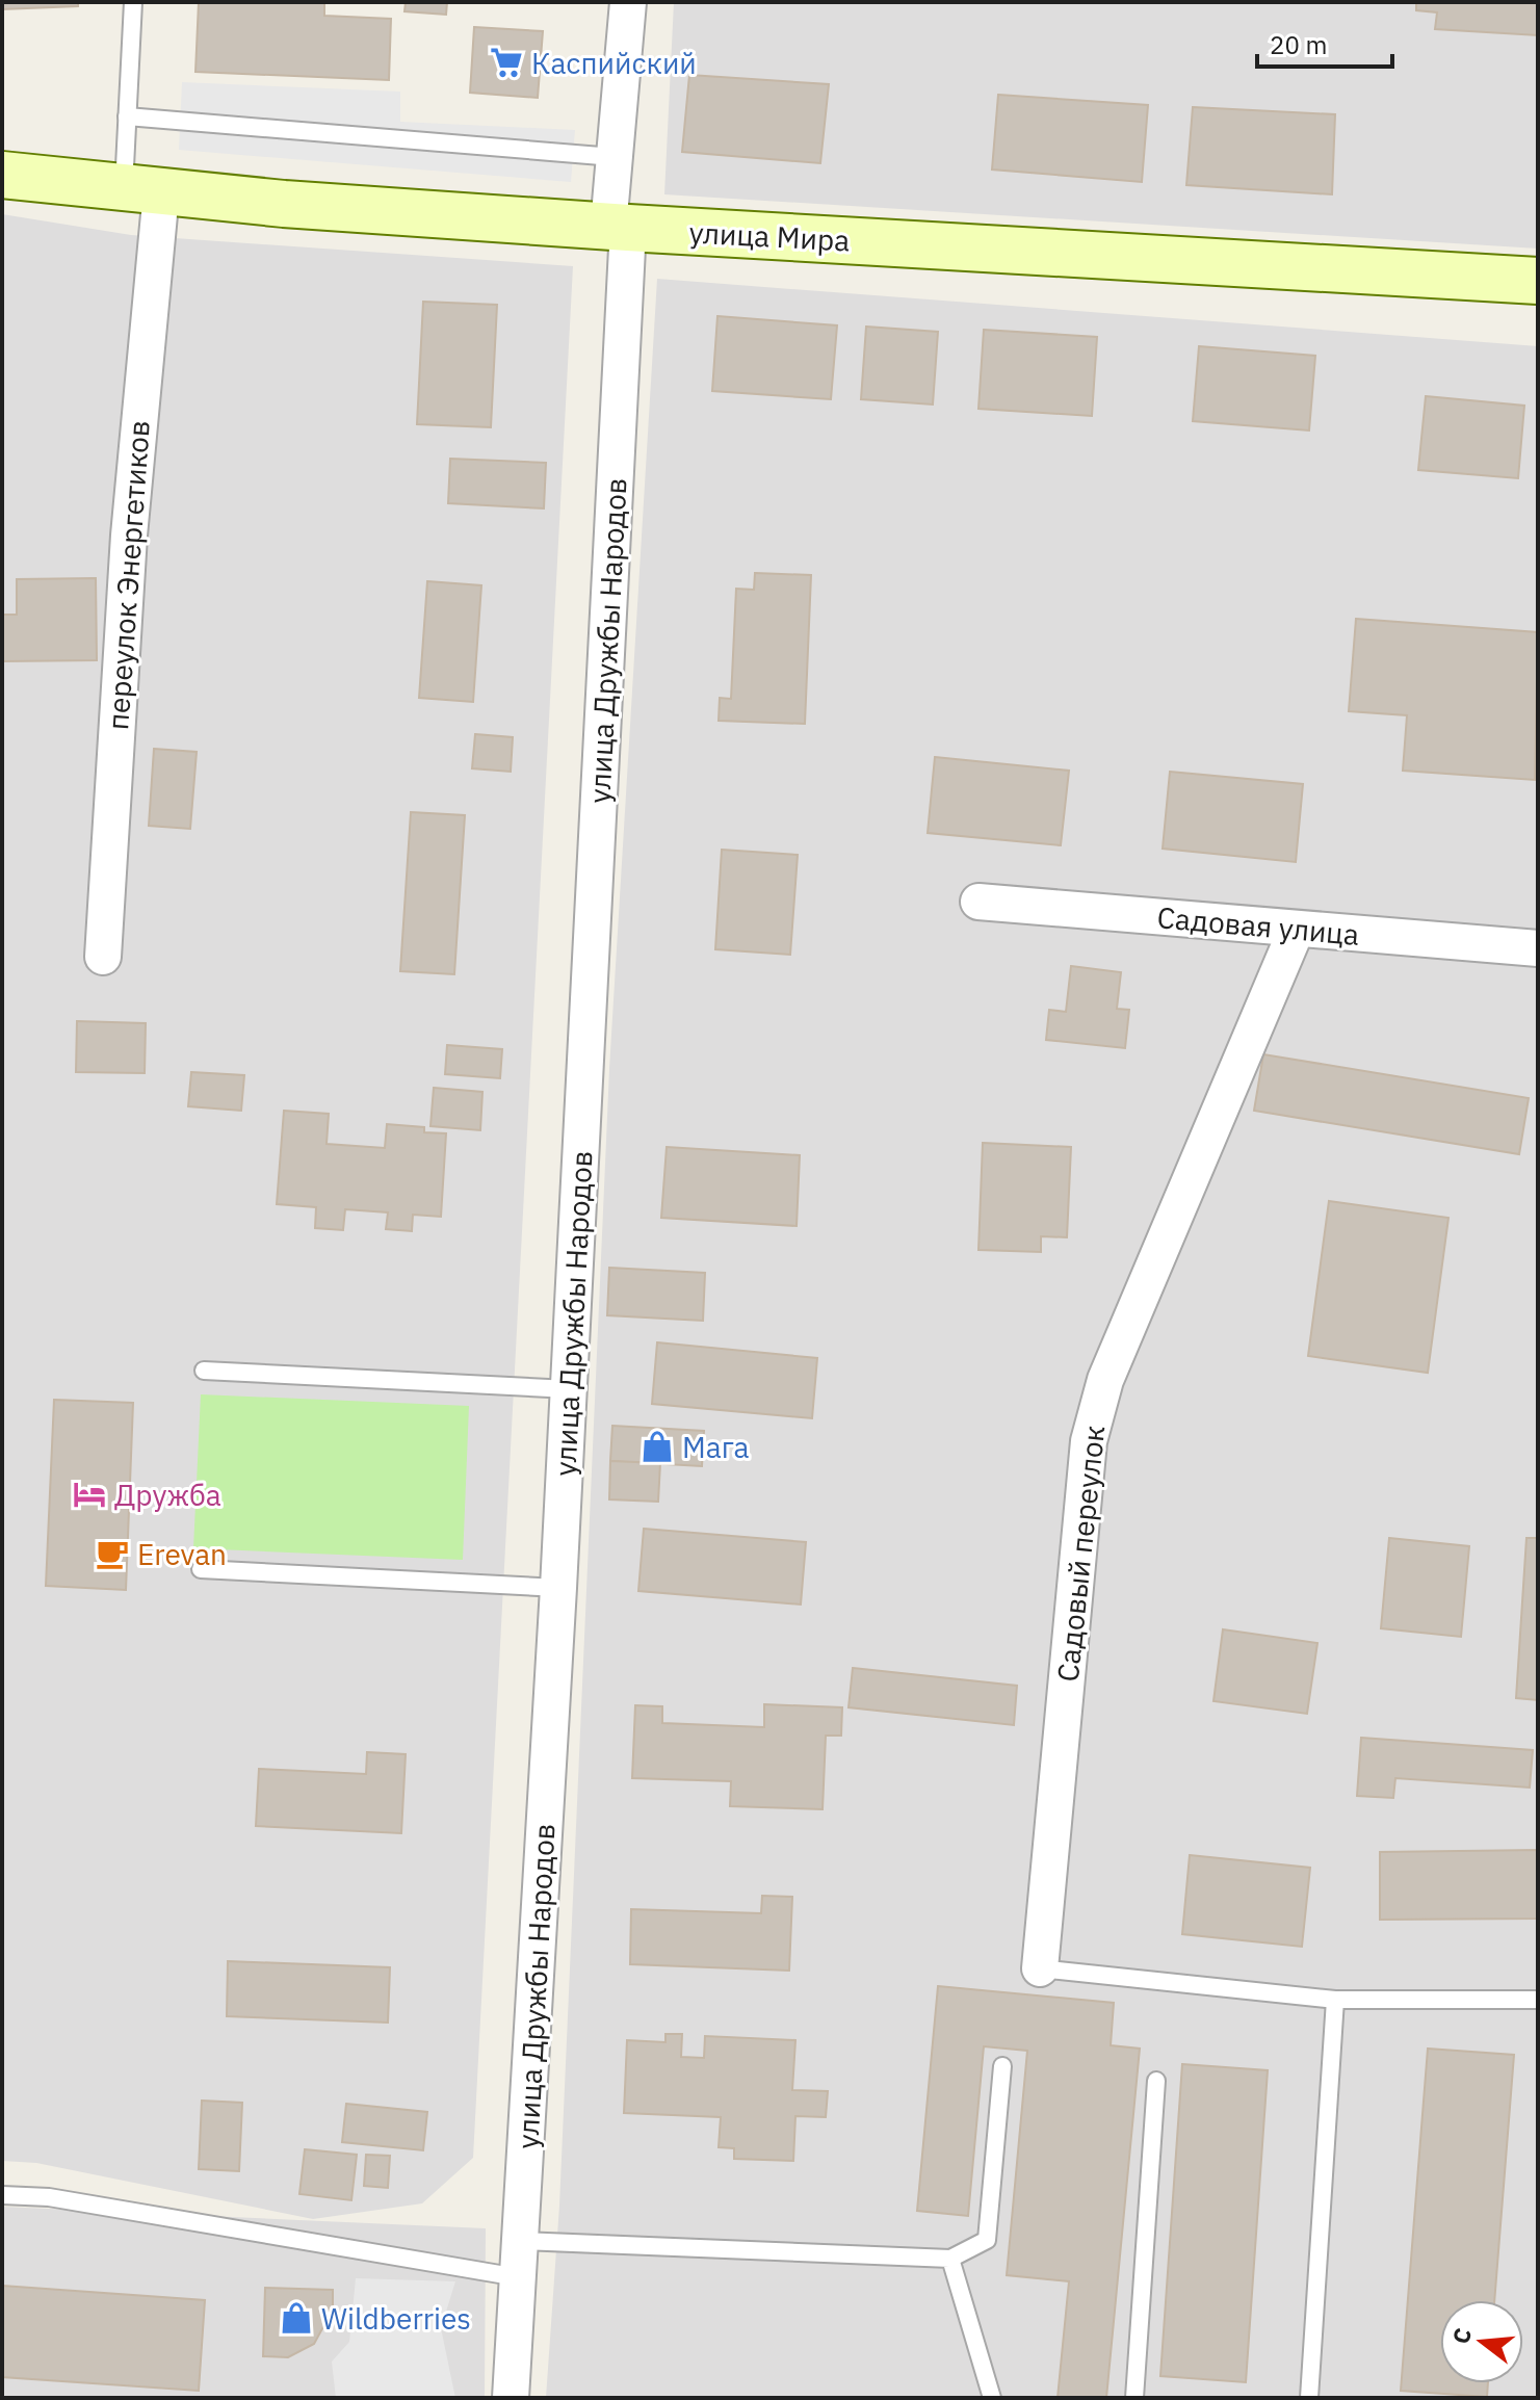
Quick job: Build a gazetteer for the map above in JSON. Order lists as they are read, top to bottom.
{
  "streets": {
    "main road": ["улица Мира"],
    "street": [
      "переулок Энергетиков",
      "улица Дружбы Народов",
      "Садовая улица",
      "Садовый переулок"
    ]
  },
  "crossings": [
    ["улица Мира", "переулок Энергетиков"],
    ["улица Мира", "улица Дружбы Народов"],
    ["Садовая улица", "Садовый переулок"]
  ],
  "places": {
    "supermarket": ["Каспийский"],
    "shop": ["Мага", "Wildberries"],
    "hotel": ["Дружба"],
    "cafe": ["Erevan"]
  },
  "scale_bar": "20 m",
  "north": "left"
}
